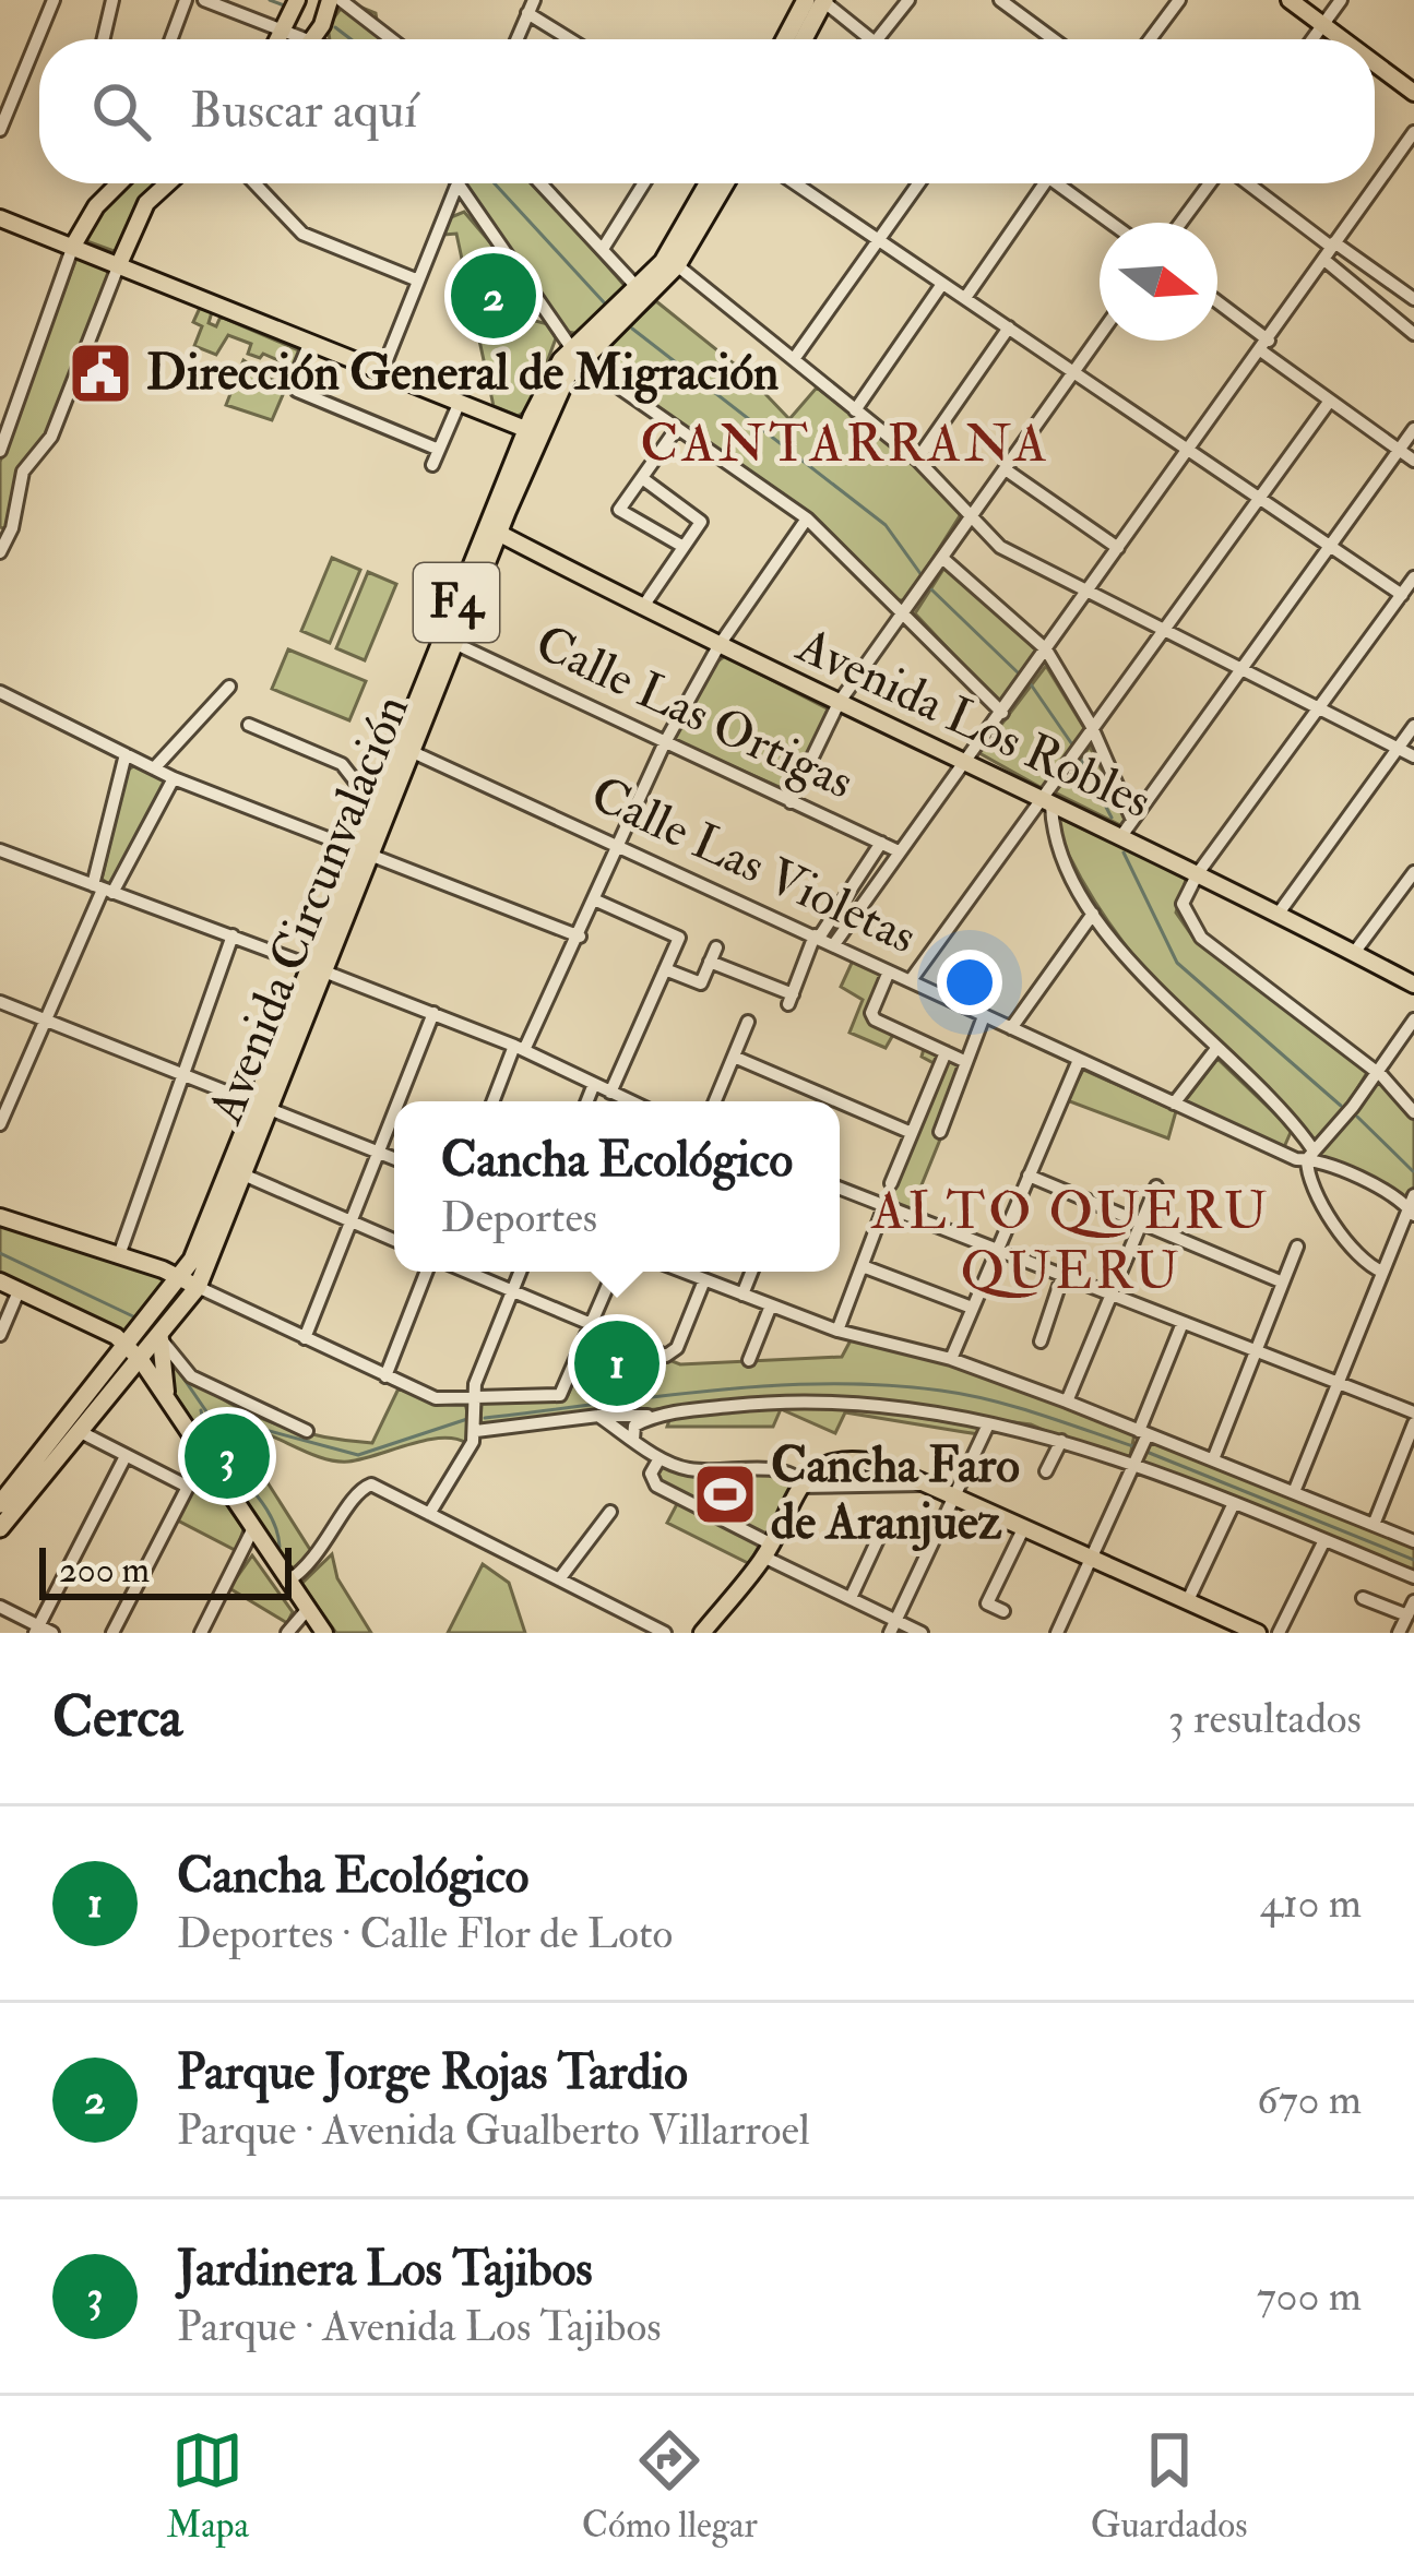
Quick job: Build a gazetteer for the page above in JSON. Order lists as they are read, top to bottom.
{
  "streets": {
    "highway": ["F4", "Avenida Circunvalación"],
    "main road": ["Avenida Los Robles"],
    "street": ["Calle Las Ortigas", "Calle Las Violetas"]
  },
  "crossings": [
    ["Calle Las Ortigas", "Avenida Circunvalación"],
    ["Avenida Los Robles", "Avenida Circunvalación"],
    ["Calle Las Violetas", "Avenida Circunvalación"]
  ],
  "districts": ["CANTARRANA", "ALTO QUERU QUERU"],
  "places": {
    "public building": ["Dirección General de Migración"],
    "sports": ["Cancha Faro de Aranjuez"]
  },
  "scale_bar": "200 m",
  "north": "right",
  "page": {
    "search": "Buscar aquí",
    "pins": ["2", "1", "3"],
    "popup": ["Cancha Ecológico", "Deportes"],
    "scale": "200 m",
    "heading": ["Cerca", "3 resultados"],
    "list": [
      {
        "mark": "1",
        "name": "Cancha Ecológico",
        "note": "Deportes · Calle Flor de Loto",
        "value": "410 m"
      },
      {
        "mark": "2",
        "name": "Parque Jorge Rojas Tardio",
        "note": "Parque · Avenida Gualberto Villarroel",
        "value": "670 m"
      },
      {
        "mark": "3",
        "name": "Jardinera Los Tajibos",
        "note": "Parque · Avenida Los Tajibos",
        "value": "700 m"
      }
    ],
    "nav": ["Mapa", "Cómo llegar", "Guardados"]
  }
}
